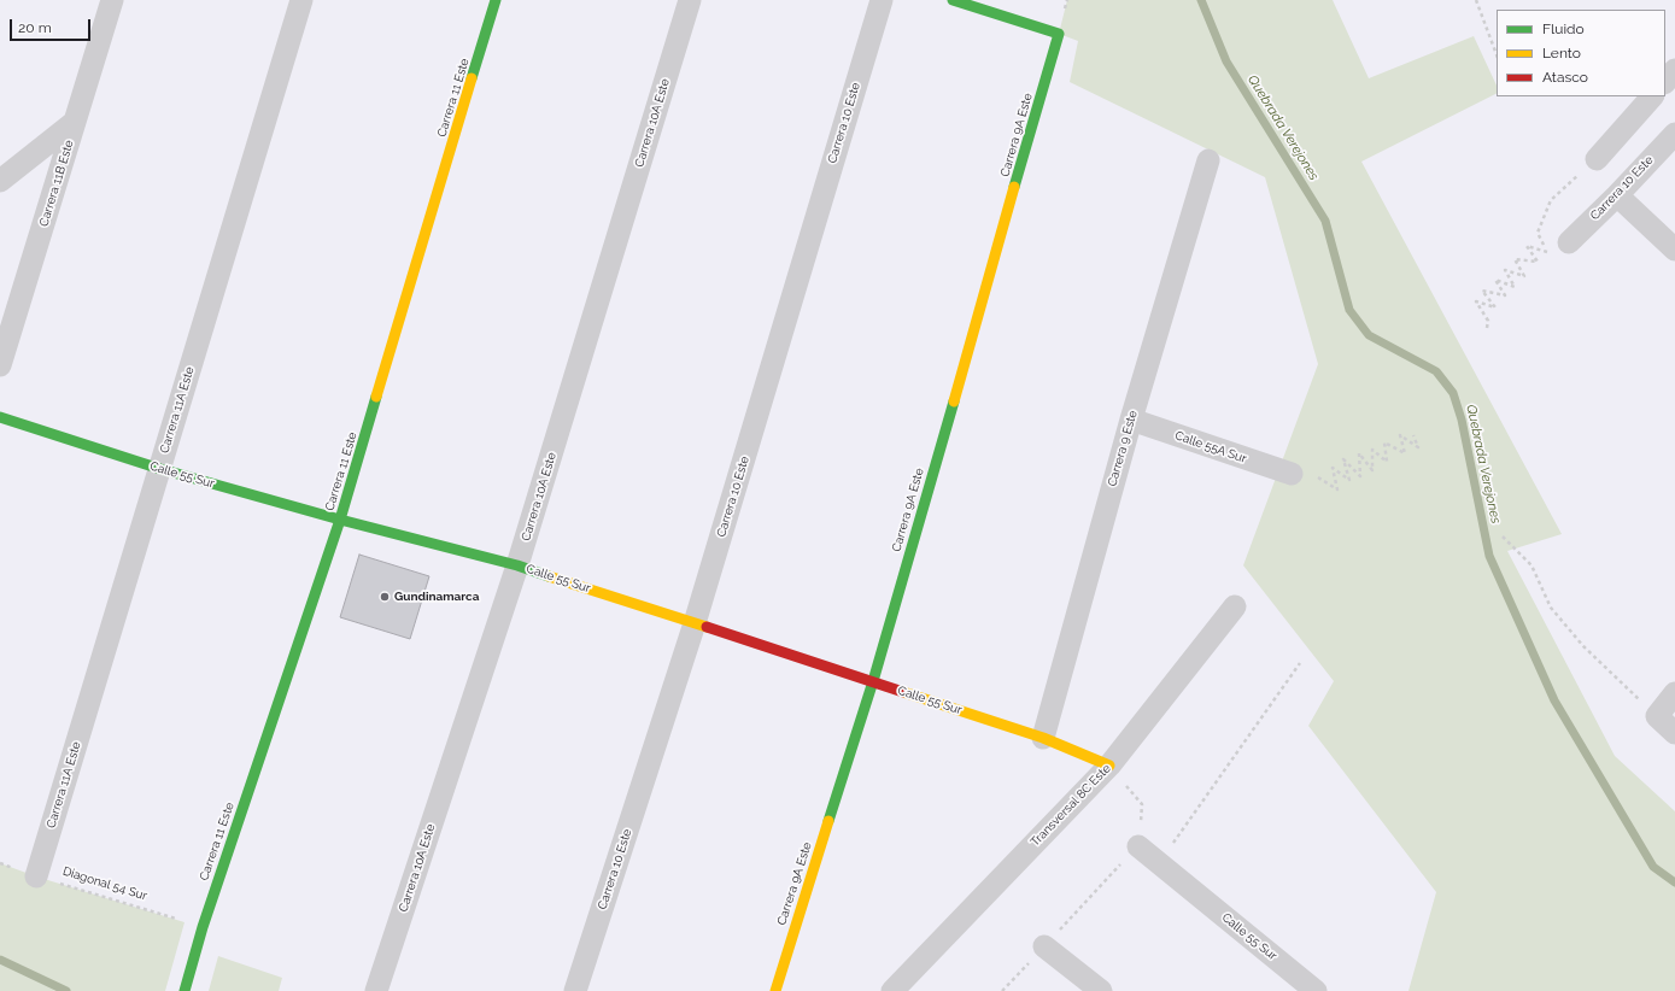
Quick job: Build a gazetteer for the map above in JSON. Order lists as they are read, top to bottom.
{
  "streets": {
    "street": [
      "Carrera 11 Este",
      "Carrera 10A Este",
      "Carrera 10 Este",
      "Carrera 9A Este",
      "Carrera 11B Este",
      "Carrera 11A Este",
      "Calle 55A Sur",
      "Carrera 9 Este",
      "Calle 55 Sur",
      "Transversal 8C Este"
    ],
    "path": ["Diagonal 54 Sur"]
  },
  "crossings": [
    ["Carrera 11 Este", "Calle 55 Sur"],
    ["Carrera 11 Este", "Diagonal 54 Sur"],
    ["Carrera 10A Este", "Calle 55 Sur"],
    ["Carrera 10 Este", "Calle 55 Sur"],
    ["Carrera 9A Este", "Calle 55 Sur"],
    ["Carrera 11A Este", "Calle 55 Sur"],
    ["Carrera 11A Este", "Diagonal 54 Sur"],
    ["Calle 55A Sur", "Carrera 9 Este"],
    ["Carrera 9 Este", "Calle 55 Sur"],
    ["Calle 55 Sur", "Transversal 8C Este"]
  ],
  "water": ["Quebrada Verejones"],
  "places": ["Gundinamarca"],
  "legend": ["Fluido", "Lento", "Atasco"],
  "scale_bar": "20 m"
}
